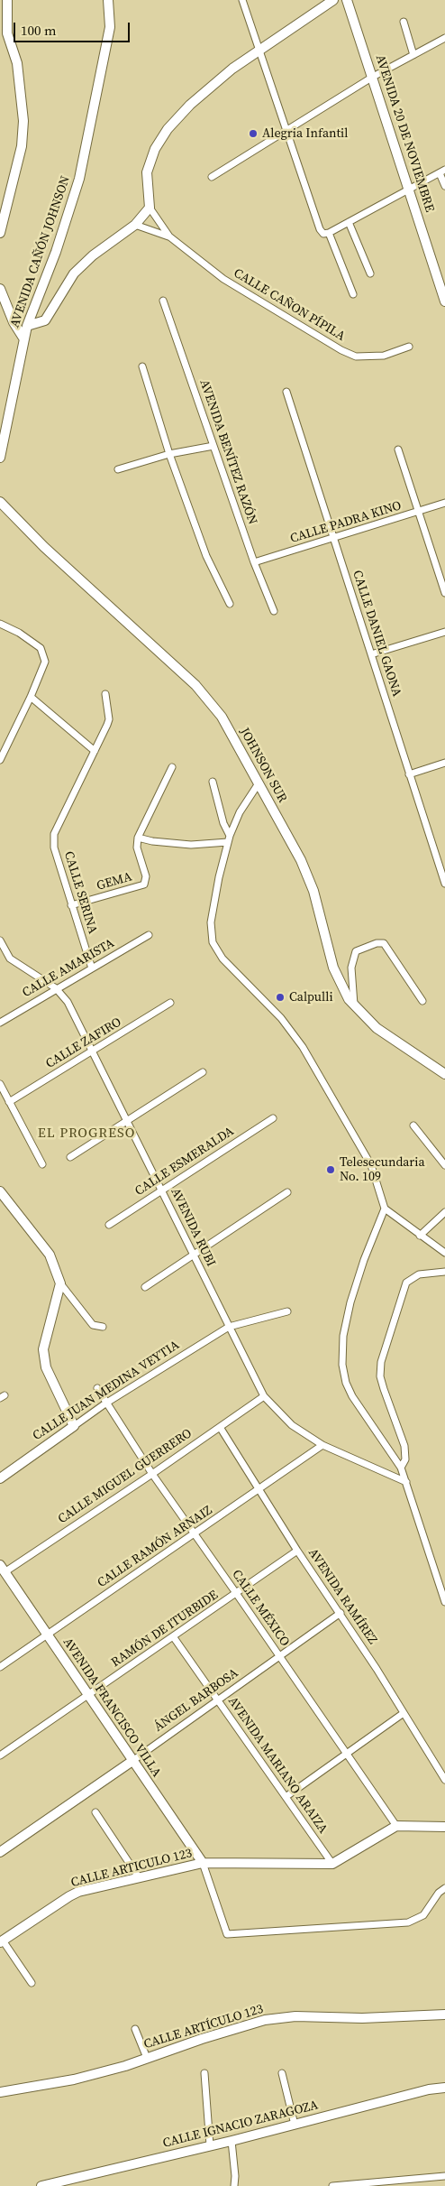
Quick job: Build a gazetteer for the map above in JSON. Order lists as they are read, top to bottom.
{
  "streets": {
    "street": [
      "AVENIDA 20 DE NOVIEMBRE",
      "AVENIDA CAÑÓN JOHNSON",
      "CALLE CAÑON PÍPILA",
      "AVENIDA BENÍTEZ RAZÓN",
      "CALLE PADRA KINO",
      "CALLE DANIEL GAONA",
      "JOHNSON SUR",
      "GEMA",
      "CALLE SERINA",
      "CALLE AMARISTA",
      "CALLE ZAFIRO",
      "CALLE ESMERALDA",
      "AVENIDA RUBI",
      "CALLE JUAN MEDINA VEYTIA",
      "CALLE MIGUEL GUERRERO",
      "CALLE RAMÓN ARNAIZ",
      "AVENIDA RAMÍREZ",
      "CALLE MÉXICO",
      "RAMÓN DE ITURBIDE",
      "ÁNGEL BARBOSA",
      "AVENIDA FRANCISCO VILLA",
      "AVENIDA MARIANO ARAIZA",
      "CALLE ARTICULO 123",
      "CALLE ARTÍCULO 123",
      "CALLE IGNACIO ZARAGOZA"
    ]
  },
  "crossings": [
    ["AVENIDA BENÍTEZ RAZÓN", "CALLE PADRA KINO"],
    ["CALLE PADRA KINO", "CALLE DANIEL GAONA"],
    ["GEMA", "CALLE SERINA"],
    ["CALLE SERINA", "CALLE AMARISTA"],
    ["CALLE AMARISTA", "AVENIDA RUBI"],
    ["CALLE ZAFIRO", "AVENIDA RUBI"],
    ["CALLE ESMERALDA", "AVENIDA RUBI"],
    ["AVENIDA RUBI", "CALLE JUAN MEDINA VEYTIA"],
    ["AVENIDA RUBI", "CALLE MIGUEL GUERRERO"],
    ["AVENIDA RUBI", "CALLE RAMÓN ARNAIZ"],
    ["CALLE JUAN MEDINA VEYTIA", "CALLE MÉXICO"],
    ["CALLE MIGUEL GUERRERO", "AVENIDA RAMÍREZ"],
    ["CALLE MIGUEL GUERRERO", "CALLE MÉXICO"],
    ["CALLE MIGUEL GUERRERO", "AVENIDA FRANCISCO VILLA"],
    ["CALLE RAMÓN ARNAIZ", "AVENIDA RAMÍREZ"],
    ["CALLE RAMÓN ARNAIZ", "CALLE MÉXICO"],
    ["CALLE RAMÓN ARNAIZ", "AVENIDA FRANCISCO VILLA"],
    ["AVENIDA RAMÍREZ", "RAMÓN DE ITURBIDE"],
    ["AVENIDA RAMÍREZ", "ÁNGEL BARBOSA"],
    ["CALLE MÉXICO", "RAMÓN DE ITURBIDE"],
    ["CALLE MÉXICO", "ÁNGEL BARBOSA"],
    ["RAMÓN DE ITURBIDE", "AVENIDA FRANCISCO VILLA"],
    ["RAMÓN DE ITURBIDE", "AVENIDA MARIANO ARAIZA"],
    ["ÁNGEL BARBOSA", "AVENIDA FRANCISCO VILLA"],
    ["ÁNGEL BARBOSA", "AVENIDA MARIANO ARAIZA"],
    ["AVENIDA FRANCISCO VILLA", "CALLE ARTICULO 123"],
    ["AVENIDA MARIANO ARAIZA", "CALLE ARTICULO 123"]
  ],
  "districts": ["EL PROGRESO"],
  "places": ["Alegria Infantil", "Calpulli", "Telesecundaria No. 109"],
  "scale_bar": "100 m"
}
